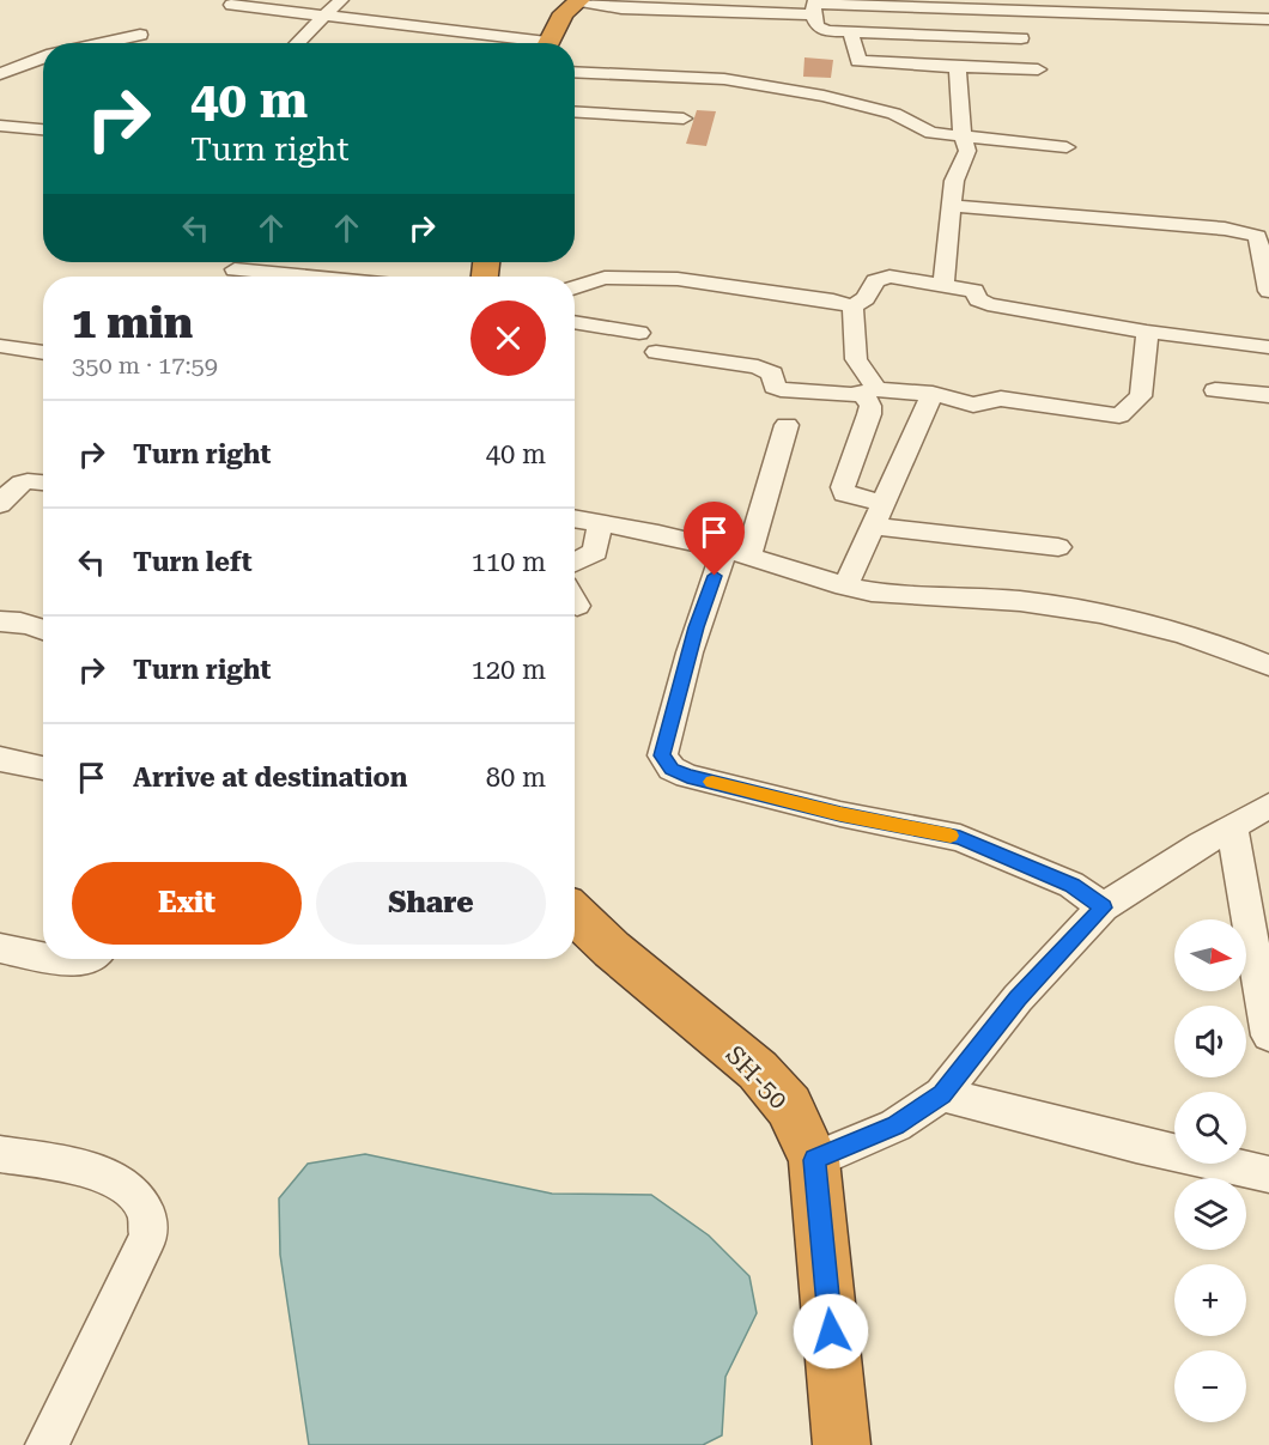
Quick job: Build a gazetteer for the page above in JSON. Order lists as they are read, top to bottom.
{
  "streets": {
    "highway": ["SH-50"]
  },
  "north": "right",
  "page": {
    "turn": ["40 m", "Turn right"],
    "heading": ["1 min", "350 m · 17:59"],
    "list": [
      {
        "name": "Turn right",
        "value": "40 m"
      },
      {
        "name": "Turn left",
        "value": "110 m"
      },
      {
        "name": "Turn right",
        "value": "120 m"
      },
      {
        "name": "Arrive at destination",
        "value": "80 m"
      }
    ],
    "buttons": ["Exit", "Share"],
    "map_buttons": ["+", "−"]
  }
}
